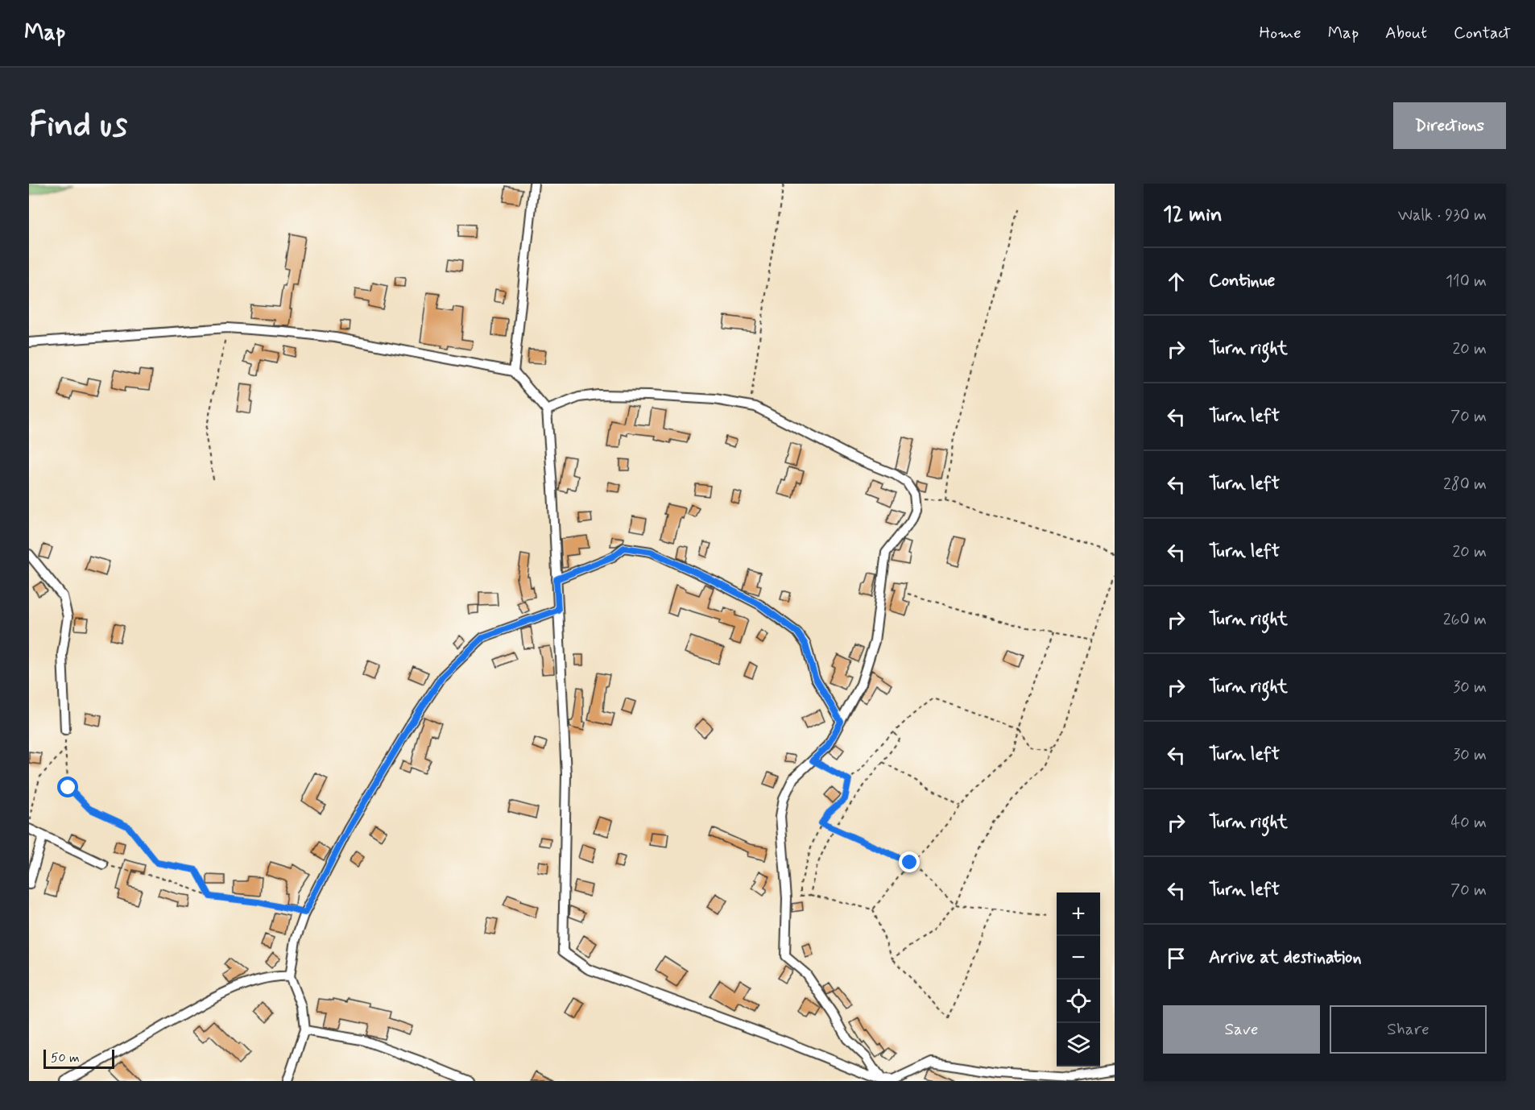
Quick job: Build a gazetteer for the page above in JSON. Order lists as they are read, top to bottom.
{
  "scale_bar": "50 m",
  "page": {
    "header": "Map",
    "nav": [
      "Home",
      "Map",
      "About",
      "Contact"
    ],
    "buttons": [
      "Directions",
      ["Save", "Share"]
    ],
    "title": "Find us",
    "heading": ["12 min", "Walk · 930 m"],
    "list": [
      ["Continue", "110 m"],
      ["Turn right", "20 m"],
      ["Turn left", "70 m"],
      ["Turn left", "280 m"],
      ["Turn left", "20 m"],
      ["Turn right", "260 m"],
      ["Turn right", "30 m"],
      ["Turn left", "30 m"],
      ["Turn right", "40 m"],
      ["Turn left", "70 m"],
      "Arrive at destination"
    ],
    "map_buttons": ["+", "−"],
    "scale": "50 m"
  }
}
